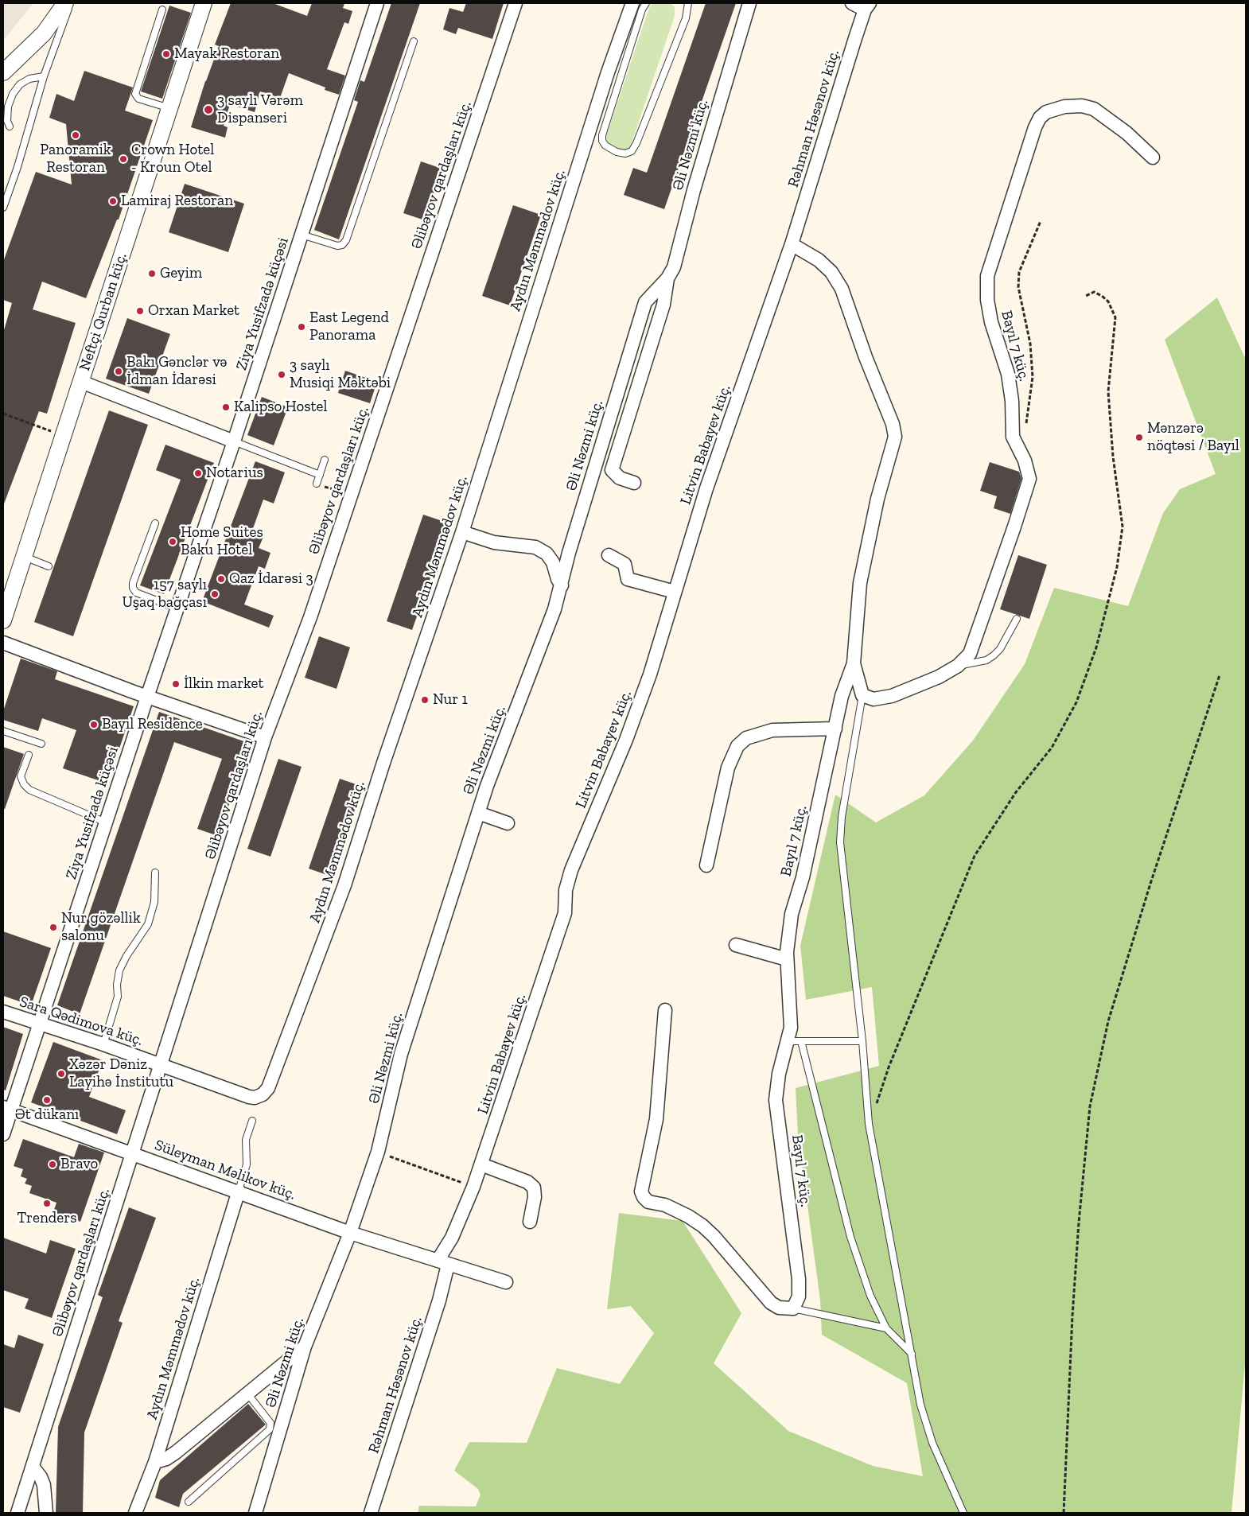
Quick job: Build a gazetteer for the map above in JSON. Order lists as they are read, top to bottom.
{
  "streets": {
    "street": [
      "Rəhman Həsənov küç.",
      "Əli Nəzmi küç.",
      "Əlibəyov qardaşları küç.",
      "Aydın Məmmədov küç.",
      "Ziya Yusifzadə küçəsi",
      "Neftçi Qurban küç.",
      "Bayıl 7 küç.",
      "Litvin Babayev küç.",
      "Sara Qədimova küç.",
      "Süleyman Məlikov küç."
    ]
  },
  "crossings": [
    ["Rəhman Həsənov küç.", "Bayıl 7 küç."],
    ["Rəhman Həsənov küç.", "Litvin Babayev küç."],
    ["Rəhman Həsənov küç.", "Süleyman Məlikov küç."],
    ["Əli Nəzmi küç.", "Süleyman Məlikov küç."],
    ["Əlibəyov qardaşları küç.", "Sara Qədimova küç."],
    ["Əlibəyov qardaşları küç.", "Süleyman Məlikov küç."],
    ["Aydın Məmmədov küç.", "Sara Qədimova küç."],
    ["Aydın Məmmədov küç.", "Süleyman Məlikov küç."],
    ["Ziya Yusifzadə küçəsi", "Sara Qədimova küç."],
    ["Ziya Yusifzadə küçəsi", "Süleyman Məlikov küç."],
    ["Bayıl 7 küç.", "Litvin Babayev küç."],
    ["Litvin Babayev küç.", "Süleyman Məlikov küç."]
  ],
  "places": [
    "Mayak Restoran",
    "3 saylı Vərəm Dispanseri",
    "Panoramik Restoran",
    "Crown Hotel - Kroun Otel",
    "Lamiraj Restoran",
    "Geyim",
    "Orxan Market",
    "East Legend Panorama",
    "Bakı Gənclər və İdman İdarəsi",
    "3 saylı Musiqi Məktəbi",
    "Kalipso Hostel",
    "Mənzərə nöqtəsi / Bayıl",
    "Notarius",
    "Home Suites Baku Hotel",
    "Qaz İdarəsi 3",
    "157 saylı Uşaq bağçası",
    "İlkin market",
    "Nur 1",
    "Bayıl Residence",
    "Nur gözəllik salonu",
    "Xəzər Dəniz Layihə İnstitutu",
    "Ət dükanı",
    "Bravo",
    "Trenders"
  ]
}
